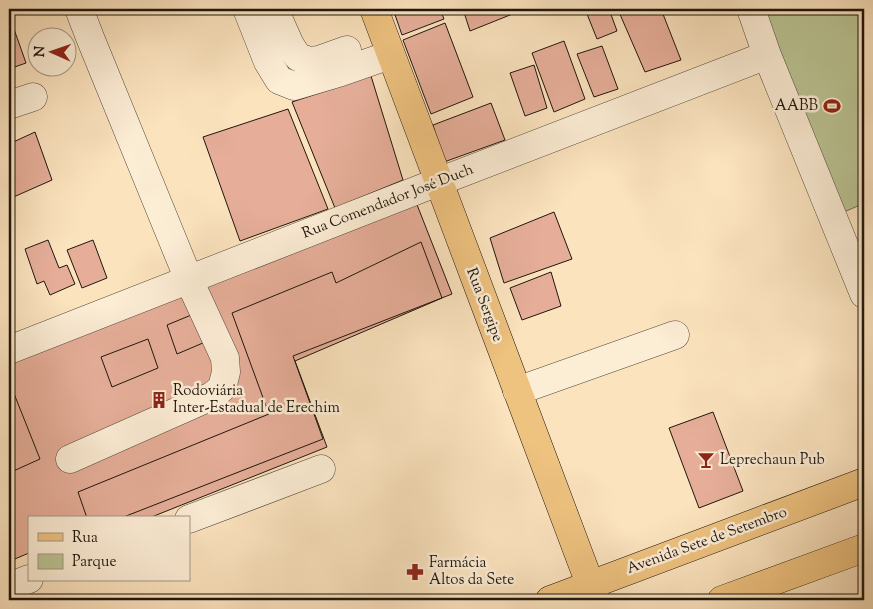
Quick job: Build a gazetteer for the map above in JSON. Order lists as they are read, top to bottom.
{
  "streets": {
    "main road": ["Rua Sergipe", "Avenida Sete de Setembro"],
    "street": ["Rua Comendador José Duch"]
  },
  "crossings": [
    ["Rua Comendador José Duch", "Rua Sergipe"],
    ["Rua Sergipe", "Avenida Sete de Setembro"]
  ],
  "places": {
    "sports": ["AABB"],
    "building": ["Rodoviária Inter-Estadual de Erechim"],
    "bar": ["Leprechaun Pub"],
    "pharmacy": ["Farmácia Altos da Sete"]
  },
  "legend": ["Rua", "Parque"],
  "north": "left"
}
